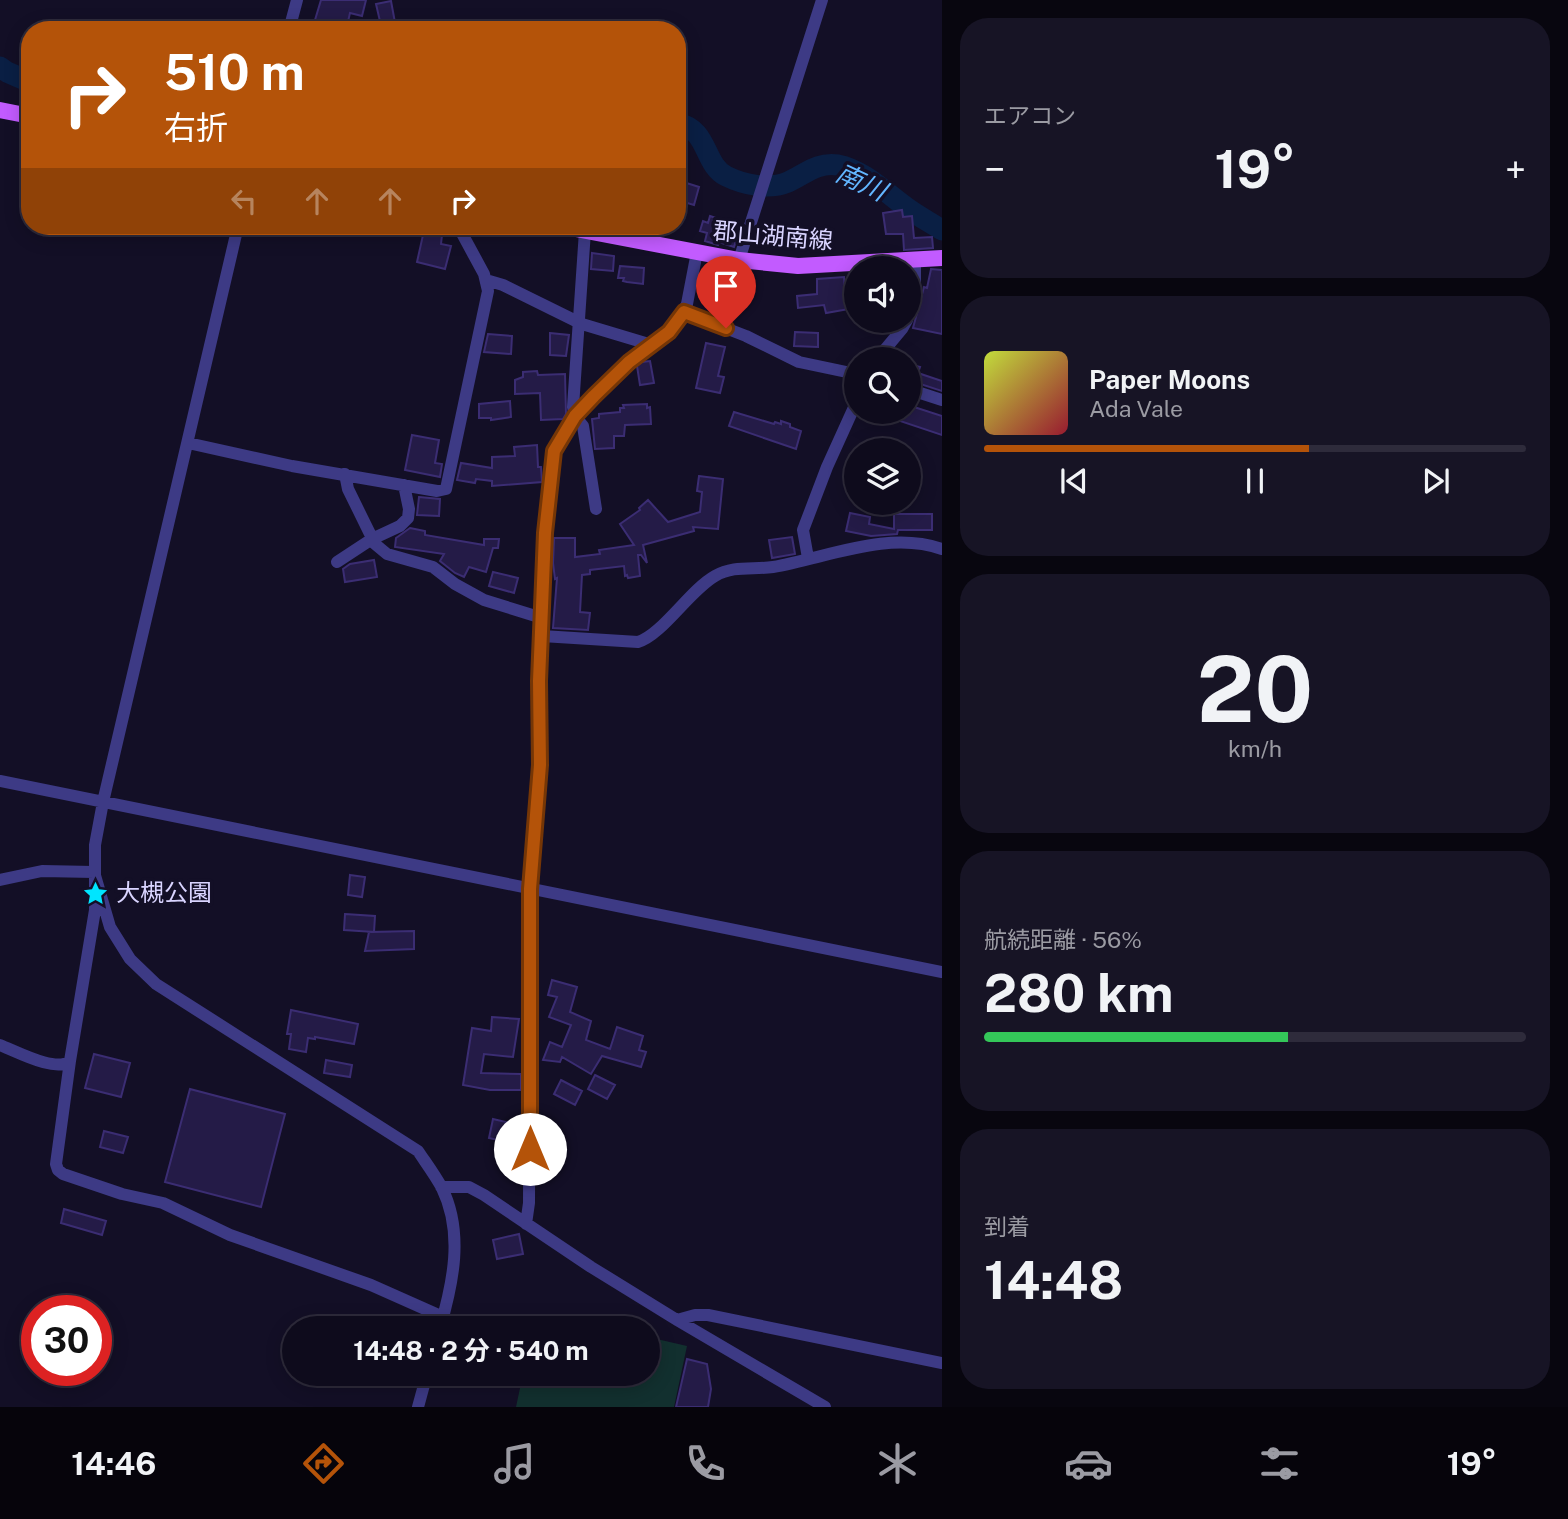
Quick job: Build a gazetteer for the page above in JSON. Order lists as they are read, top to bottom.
{
  "streets": {
    "main road": ["郡山湖南線"]
  },
  "water": ["南川"],
  "places": {
    "place": ["大槻公園"]
  },
  "page": {
    "tile": [
      "エアコン",
      ["20", "km/h"],
      ["航続距離 · 56%", "280 km"],
      ["到着", "14:48"]
    ],
    "turn": ["510 m", "右折"],
    "heat": ["−", "19°", "+"],
    "song": ["Paper Moons", "Ada Vale"],
    "limit": "30",
    "trip": "14:48 · 2 分 · 540 m",
    "tabs": ["14:46", "19°"]
  }
}
